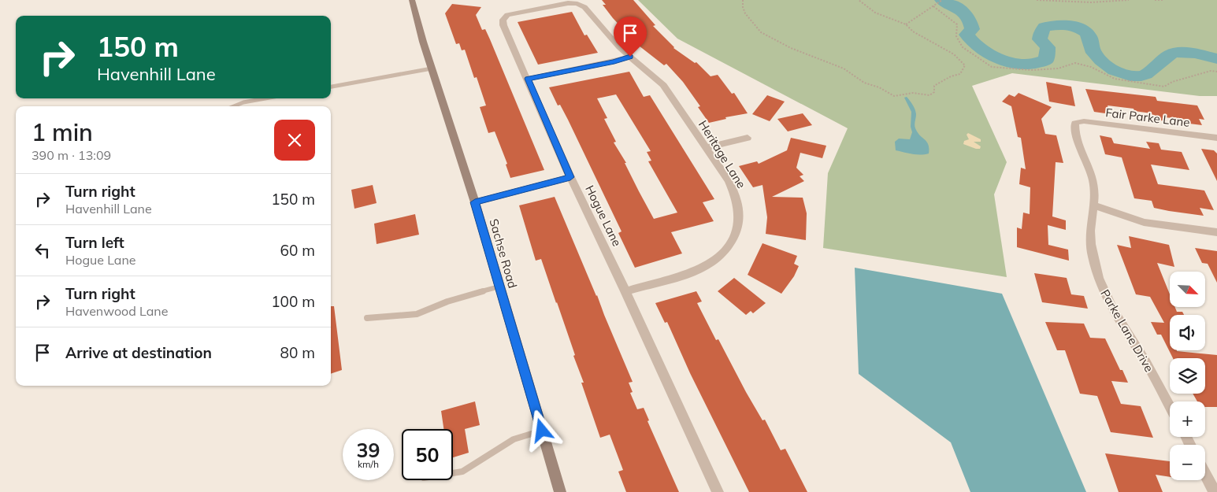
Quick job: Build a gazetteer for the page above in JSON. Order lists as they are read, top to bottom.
{
  "streets": {
    "main road": ["Sachse Road"],
    "street": [
      "Fair Parke Lane",
      "Heritage Lane",
      "Hogue Lane",
      "Parke Lane Drive"
    ]
  },
  "crossings": [
    ["Fair Parke Lane", "Parke Lane Drive"],
    ["Heritage Lane", "Hogue Lane"]
  ],
  "north": "bottom right",
  "page": {
    "turn": ["150 m", "Havenhill Lane"],
    "heading": ["1 min", "390 m · 13:09"],
    "list": [
      {
        "name": "Turn right",
        "note": "Havenhill Lane",
        "value": "150 m"
      },
      {
        "name": "Turn left",
        "note": "Hogue Lane",
        "value": "60 m"
      },
      {
        "name": "Turn right",
        "note": "Havenwood Lane",
        "value": "100 m"
      },
      {
        "name": "Arrive at destination",
        "value": "80 m"
      }
    ],
    "map_buttons": ["+", "−"],
    "speed": "39 km/h",
    "limit": "50"
  }
}
